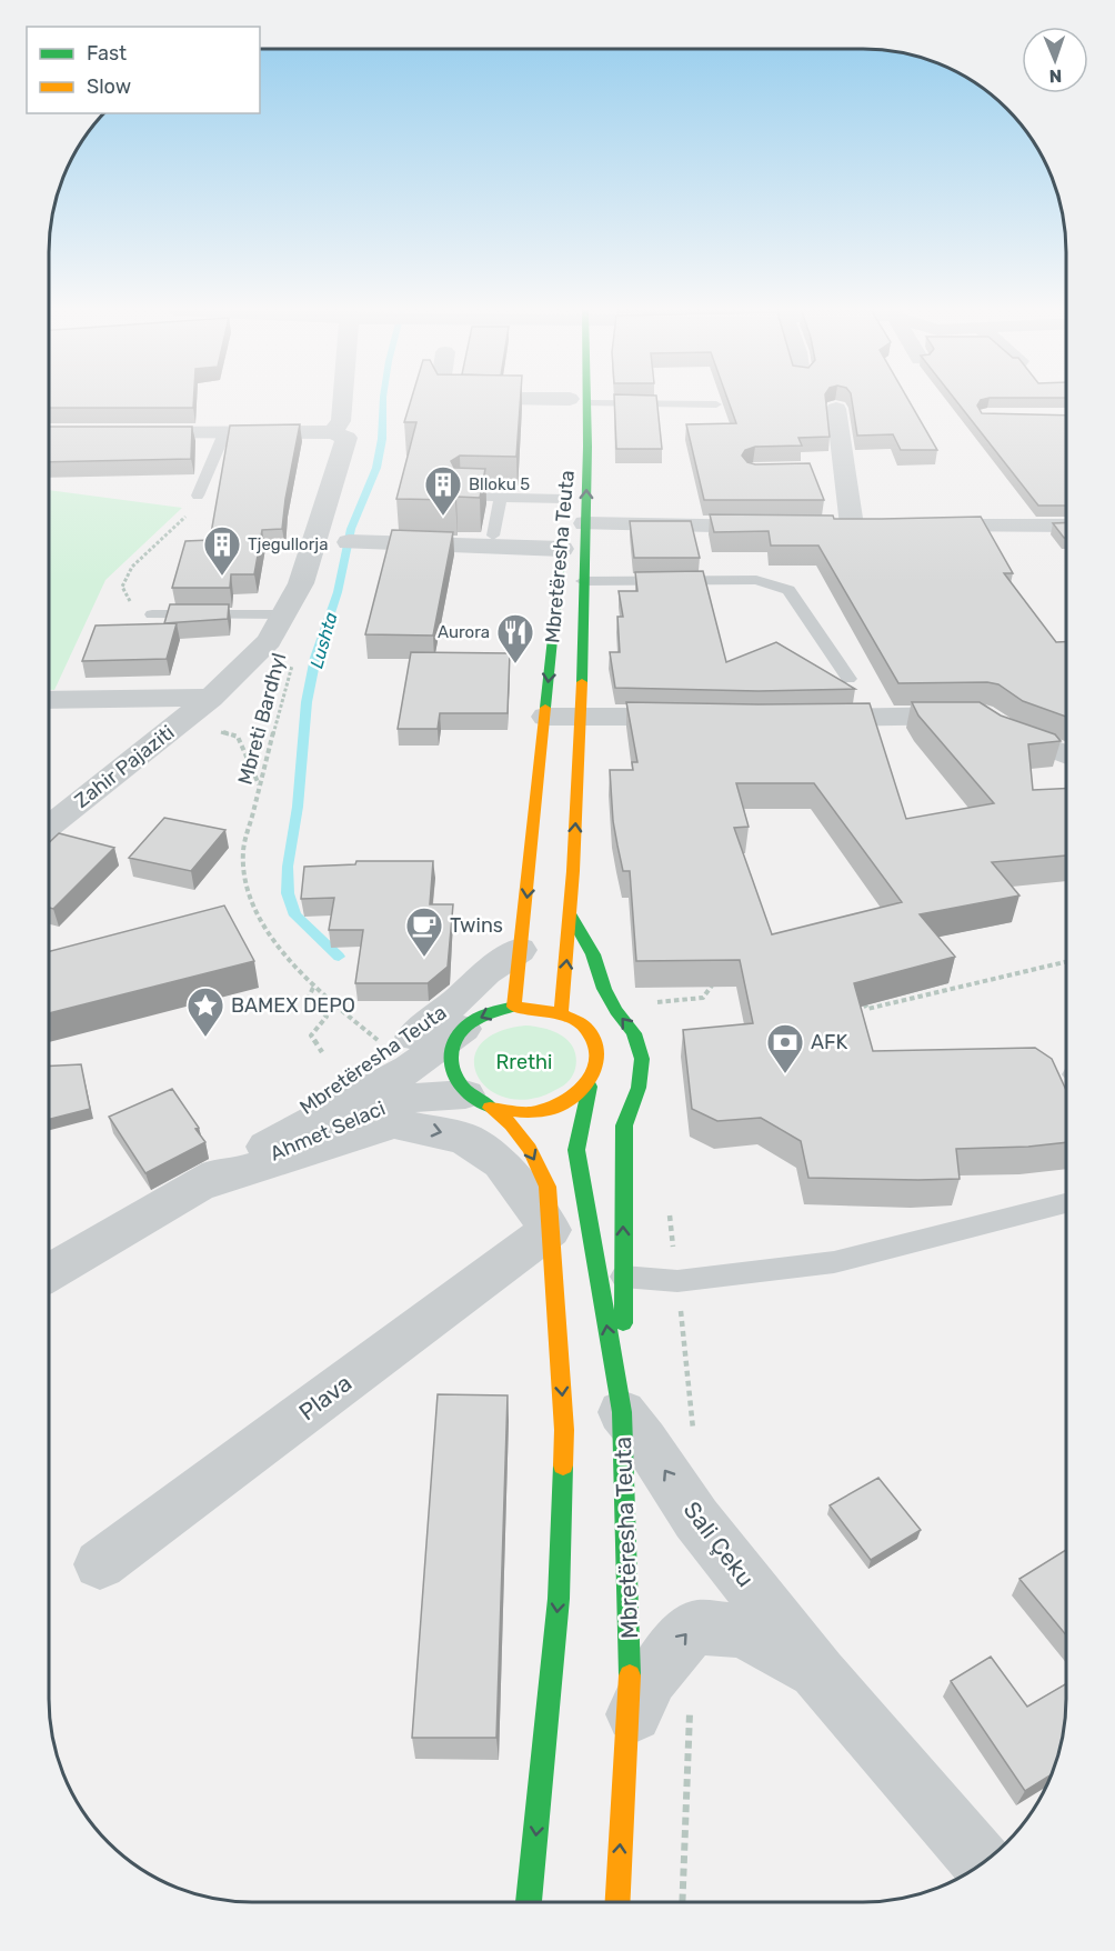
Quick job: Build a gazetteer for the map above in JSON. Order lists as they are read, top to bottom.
{
  "streets": {
    "main road": ["Mbretëresha Teuta"],
    "street": [
      "Zahir Pajaziti",
      "Ahmet Selaci",
      "Plava",
      "Sali Çeku"
    ],
    "path": ["Mbreti Bardhyl"]
  },
  "crossings": [
    ["Mbretëresha Teuta", "Ahmet Selaci"],
    ["Mbretëresha Teuta", "Plava"],
    ["Mbretëresha Teuta", "Sali Çeku"]
  ],
  "water": ["Lushta"],
  "parks": ["Rrethi"],
  "places": {
    "building": ["Blloku 5", "Tjegullorja"],
    "restaurant": ["Aurora"],
    "cafe": ["Twins"],
    "place": ["BAMEX DEPO"],
    "bank": ["AFK"]
  },
  "legend": ["Fast", "Slow"],
  "north": "bottom"
}
